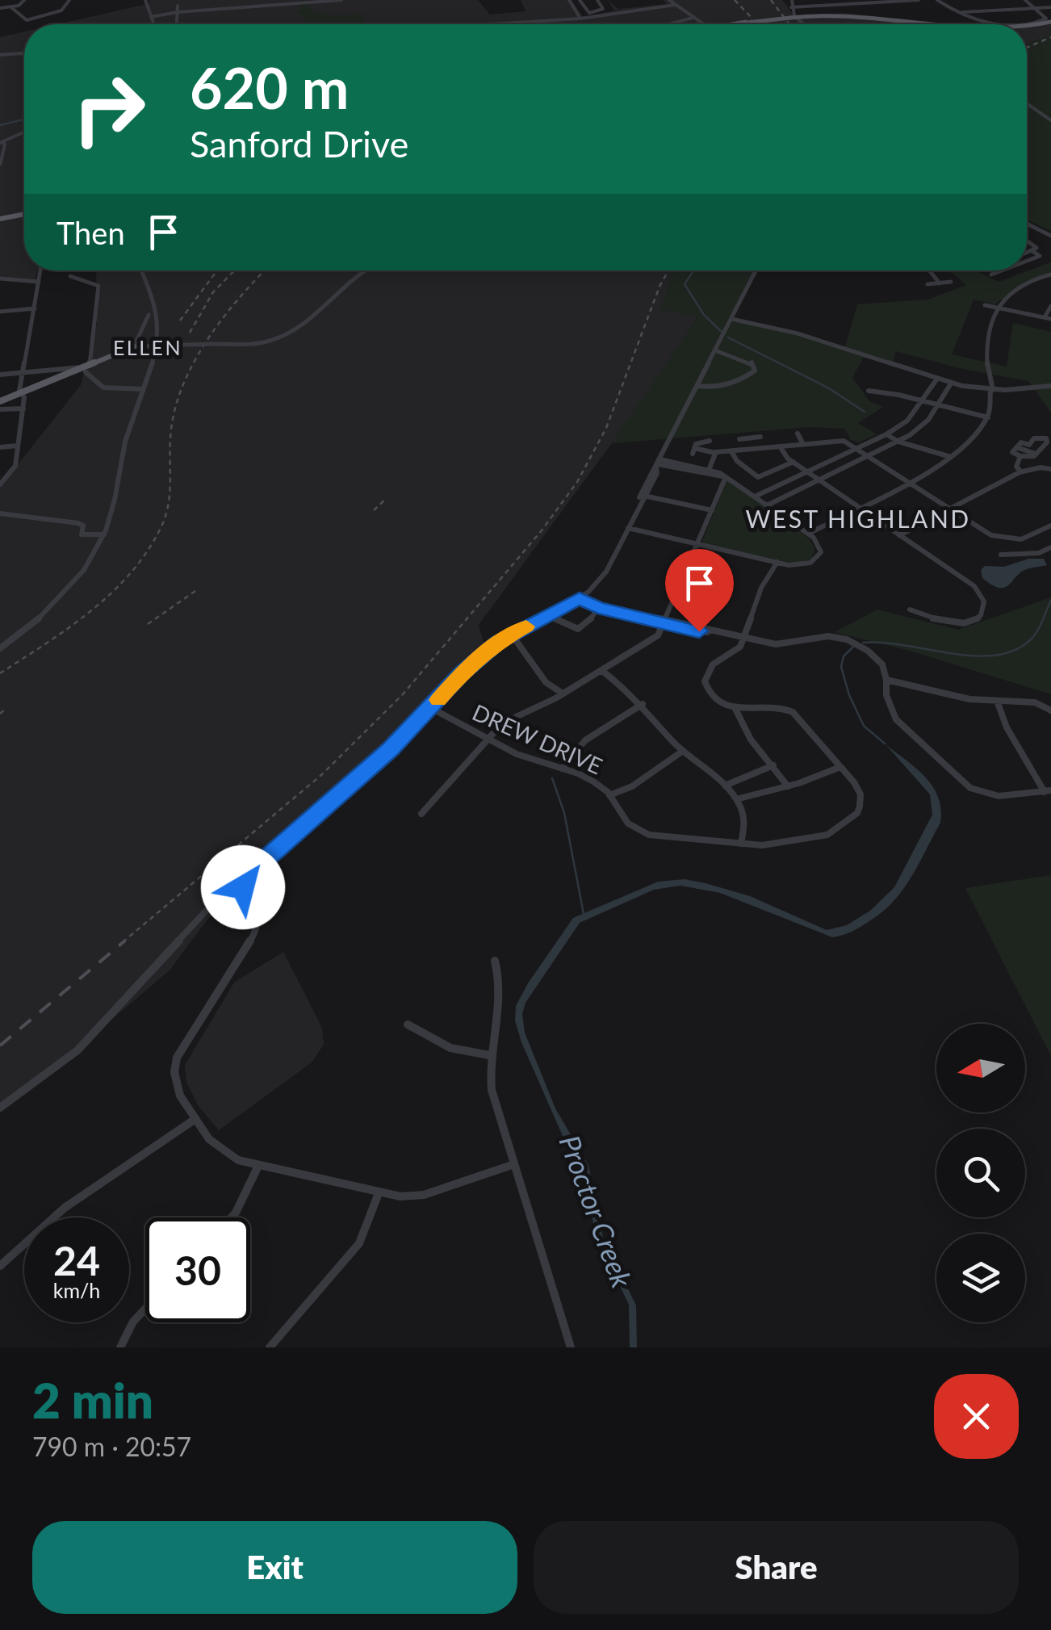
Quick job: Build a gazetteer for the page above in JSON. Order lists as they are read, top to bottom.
{
  "streets": {
    "street": ["DREW DRIVE"]
  },
  "districts": ["ELLEN", "WEST HIGHLAND"],
  "water": ["Proctor Creek"],
  "north": "left",
  "page": {
    "turn": ["620 m", "Sanford Drive"],
    "then": "Then",
    "speed": "24 km/h",
    "limit": "30",
    "heading": ["2 min", "790 m · 20:57"],
    "buttons": ["Exit", "Share"]
  }
}
